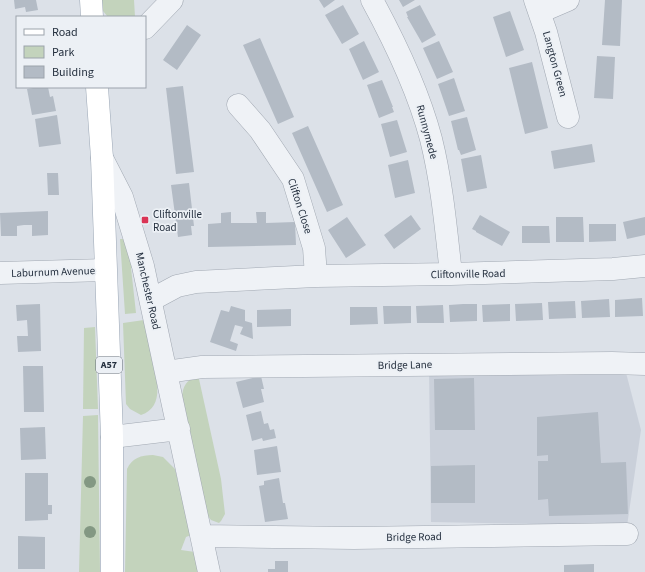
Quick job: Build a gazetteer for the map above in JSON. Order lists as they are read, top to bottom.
{
  "streets": {
    "main road": ["Manchester Road", "A57"],
    "street": [
      "Langton Green",
      "Runnymede",
      "Clifton Close",
      "Laburnum Avenue",
      "Cliftonville Road",
      "Bridge Lane",
      "Bridge Road"
    ]
  },
  "crossings": [
    ["Runnymede", "Cliftonville Road"],
    ["Clifton Close", "Cliftonville Road"],
    ["Laburnum Avenue", "Manchester Road"],
    ["Cliftonville Road", "Manchester Road"],
    ["Manchester Road", "Bridge Lane"],
    ["Manchester Road", "Bridge Road"]
  ],
  "places": {
    "transit": ["Cliftonville Road"]
  },
  "legend": ["Road", "Park", "Building"]
}
